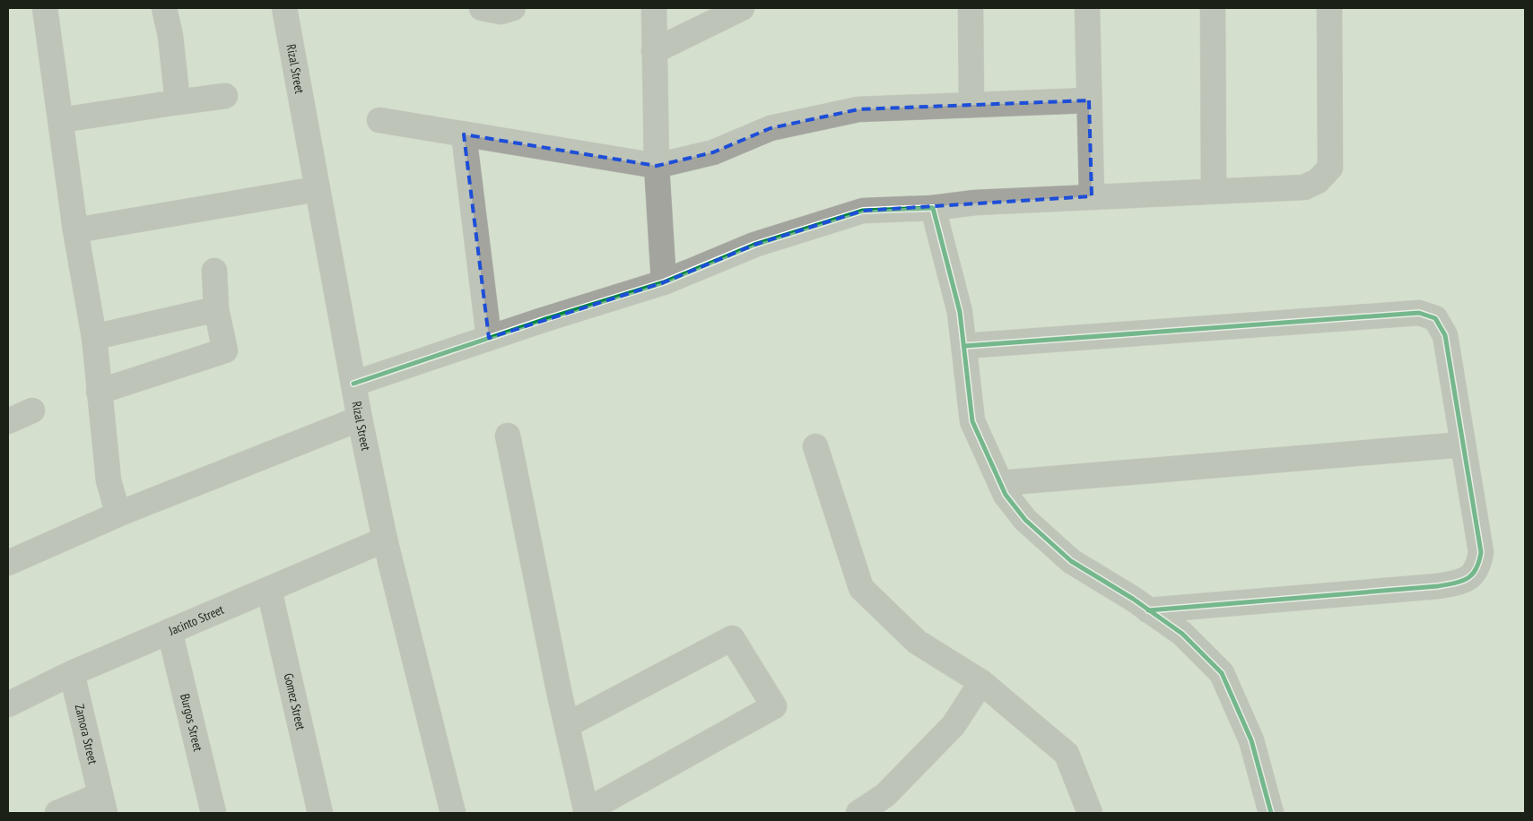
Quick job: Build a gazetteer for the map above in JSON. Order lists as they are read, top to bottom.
{
  "streets": {
    "street": [
      "Rizal Street",
      "Jacinto Street",
      "Gomez Street",
      "Burgos Street",
      "Zamora Street"
    ]
  },
  "crossings": [
    ["Rizal Street", "Jacinto Street"],
    ["Jacinto Street", "Gomez Street"],
    ["Jacinto Street", "Burgos Street"],
    ["Jacinto Street", "Zamora Street"]
  ]
}
